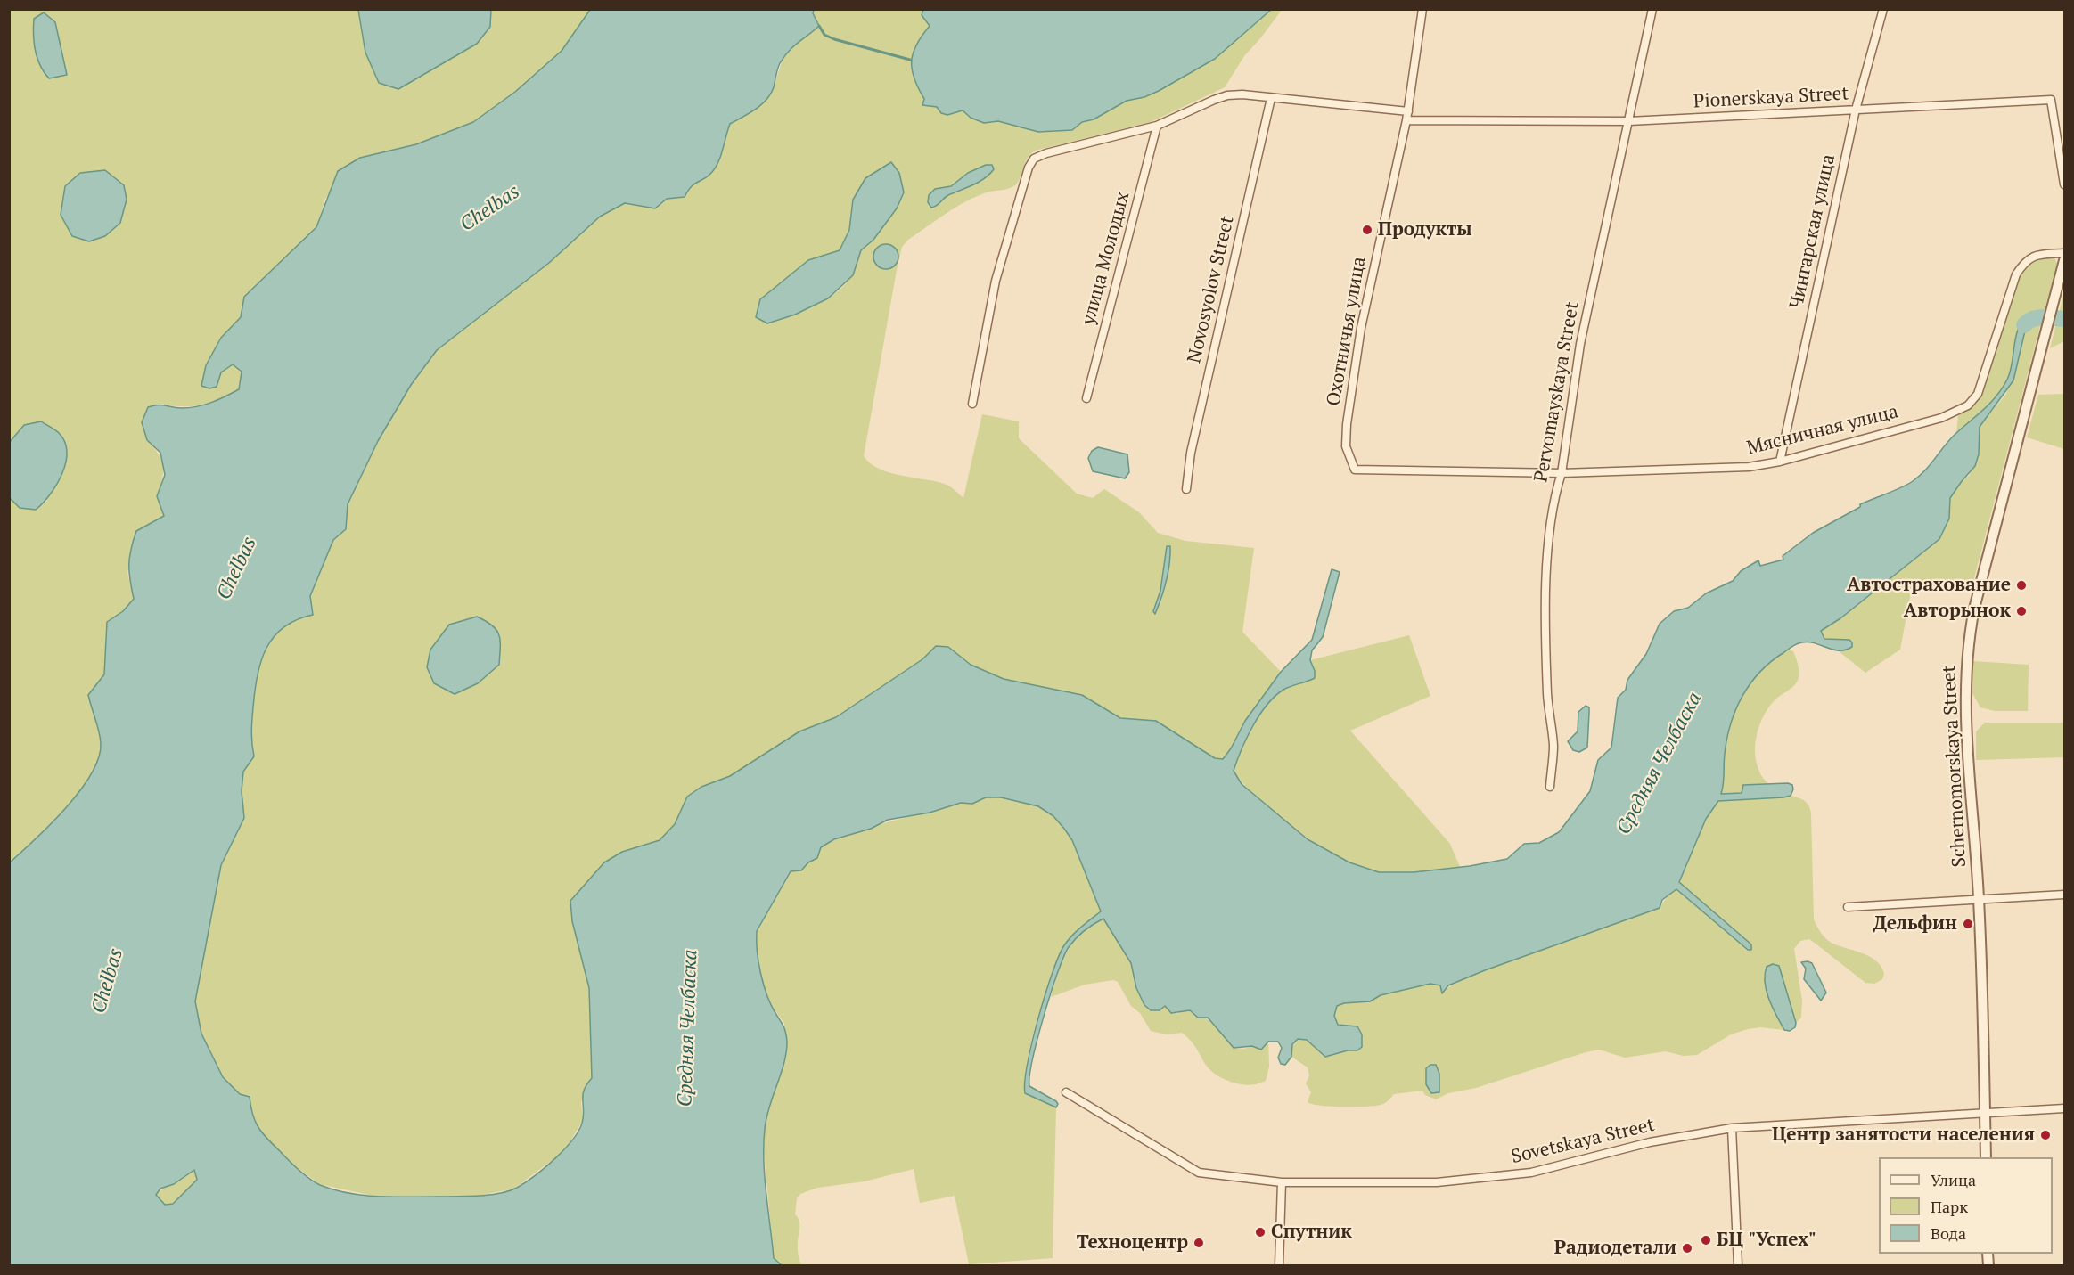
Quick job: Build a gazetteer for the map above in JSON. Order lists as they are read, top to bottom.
{
  "streets": {
    "street": [
      "Pionerskaya Street",
      "Чингарская улица",
      "улица Молодых",
      "Novosyolov Street",
      "Охотничья улица",
      "Pervomayskaya Street",
      "Мясничная улица",
      "Sсhernomorskaya Street",
      "Sovetskaya Street"
    ]
  },
  "crossings": [
    ["Pionerskaya Street", "Чингарская улица"],
    ["Pionerskaya Street", "Охотничья улица"],
    ["Pionerskaya Street", "Pervomayskaya Street"],
    ["Чингарская улица", "Мясничная улица"],
    ["Охотничья улица", "Мясничная улица"],
    ["Pervomayskaya Street", "Мясничная улица"],
    ["Sсhernomorskaya Street", "Sovetskaya Street"]
  ],
  "water": ["Chelbas", "Средняя Челбаска"],
  "places": [
    "Продукты",
    "Автострахование",
    "Авторынок",
    "Дельфин",
    "Центр занятости населения",
    "Спутник",
    "БЦ \"Успех\"",
    "Техноцентр",
    "Радиодетали"
  ],
  "legend": ["Улица", "Парк", "Вода"]
}
